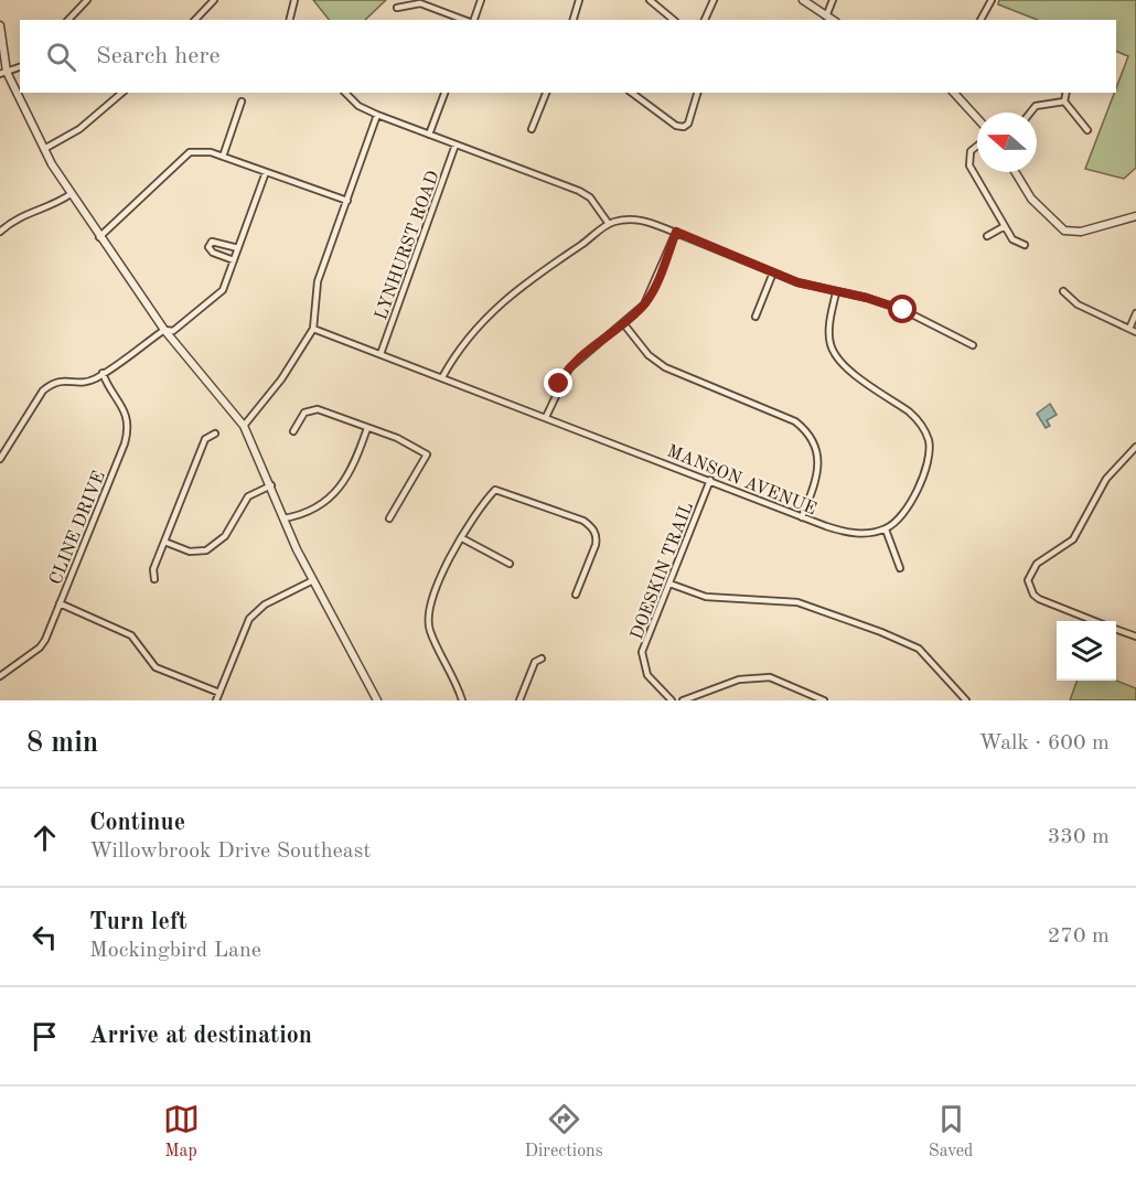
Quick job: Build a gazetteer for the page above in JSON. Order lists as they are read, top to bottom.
{
  "streets": {
    "street": [
      "LYNHURST ROAD",
      "MANSON AVENUE",
      "CLINE DRIVE",
      "DOESKIN TRAIL"
    ]
  },
  "crossings": [
    ["LYNHURST ROAD", "MANSON AVENUE"],
    ["MANSON AVENUE", "DOESKIN TRAIL"]
  ],
  "north": "left",
  "page": {
    "search": "Search here",
    "heading": ["8 min", "Walk · 600 m"],
    "list": [
      ["Continue", "Willowbrook Drive Southeast", "330 m"],
      ["Turn left", "Mockingbird Lane", "270 m"],
      "Arrive at destination"
    ],
    "nav": ["Map", "Directions", "Saved"]
  }
}
